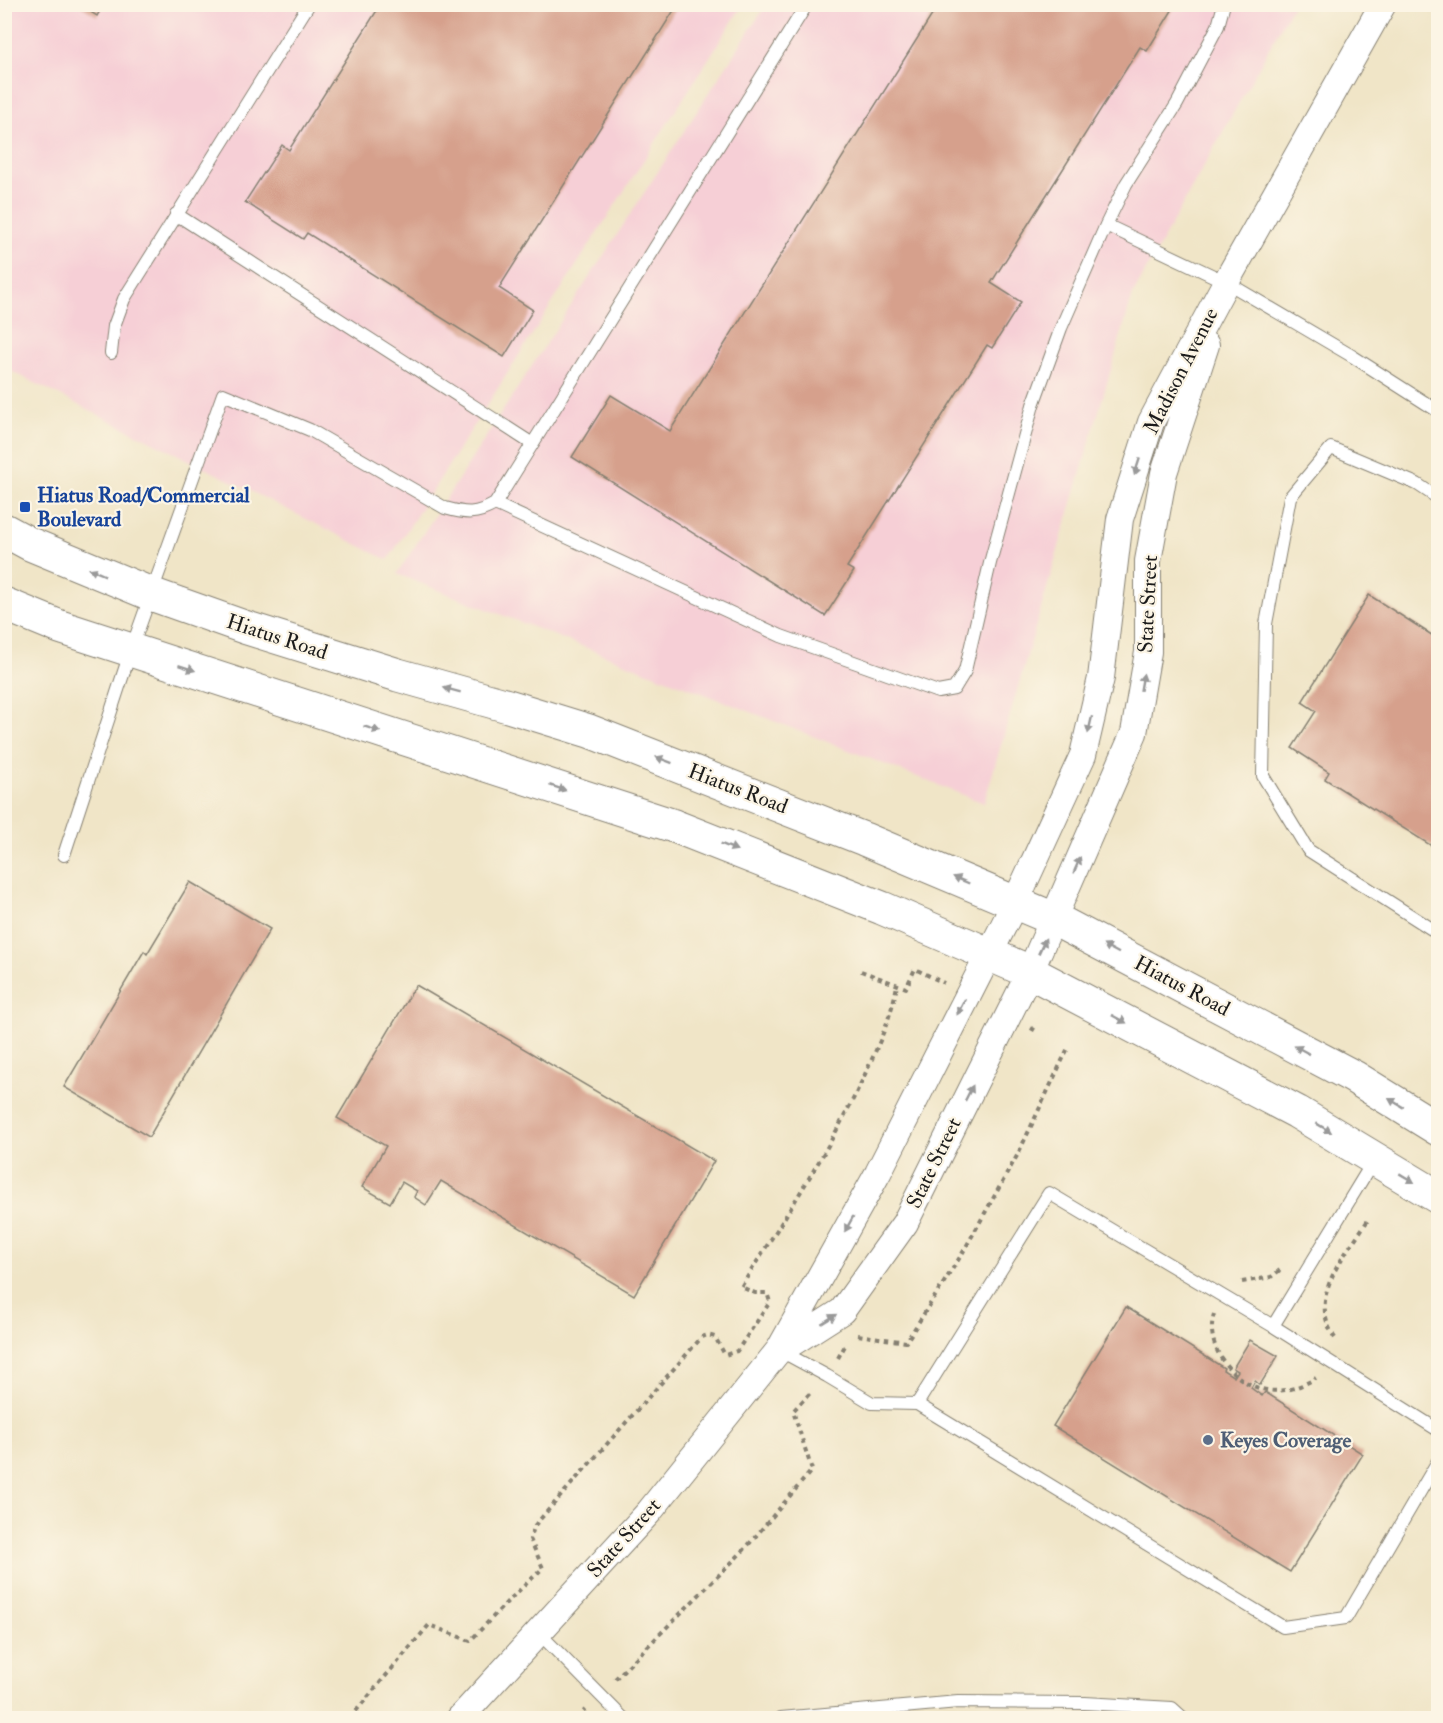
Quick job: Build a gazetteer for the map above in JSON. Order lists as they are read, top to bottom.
{
  "streets": {
    "main road": ["Hiatus Road"],
    "street": ["Madison Avenue", "State Street"]
  },
  "crossings": [
    ["Madison Avenue", "State Street"],
    ["Madison Avenue", "Hiatus Road"],
    ["State Street", "Hiatus Road"]
  ],
  "one_way": ["Madison Avenue"],
  "places": {
    "transit": ["Hiatus Road/Commercial Boulevard"],
    "other": ["Keyes Coverage"]
  }
}
